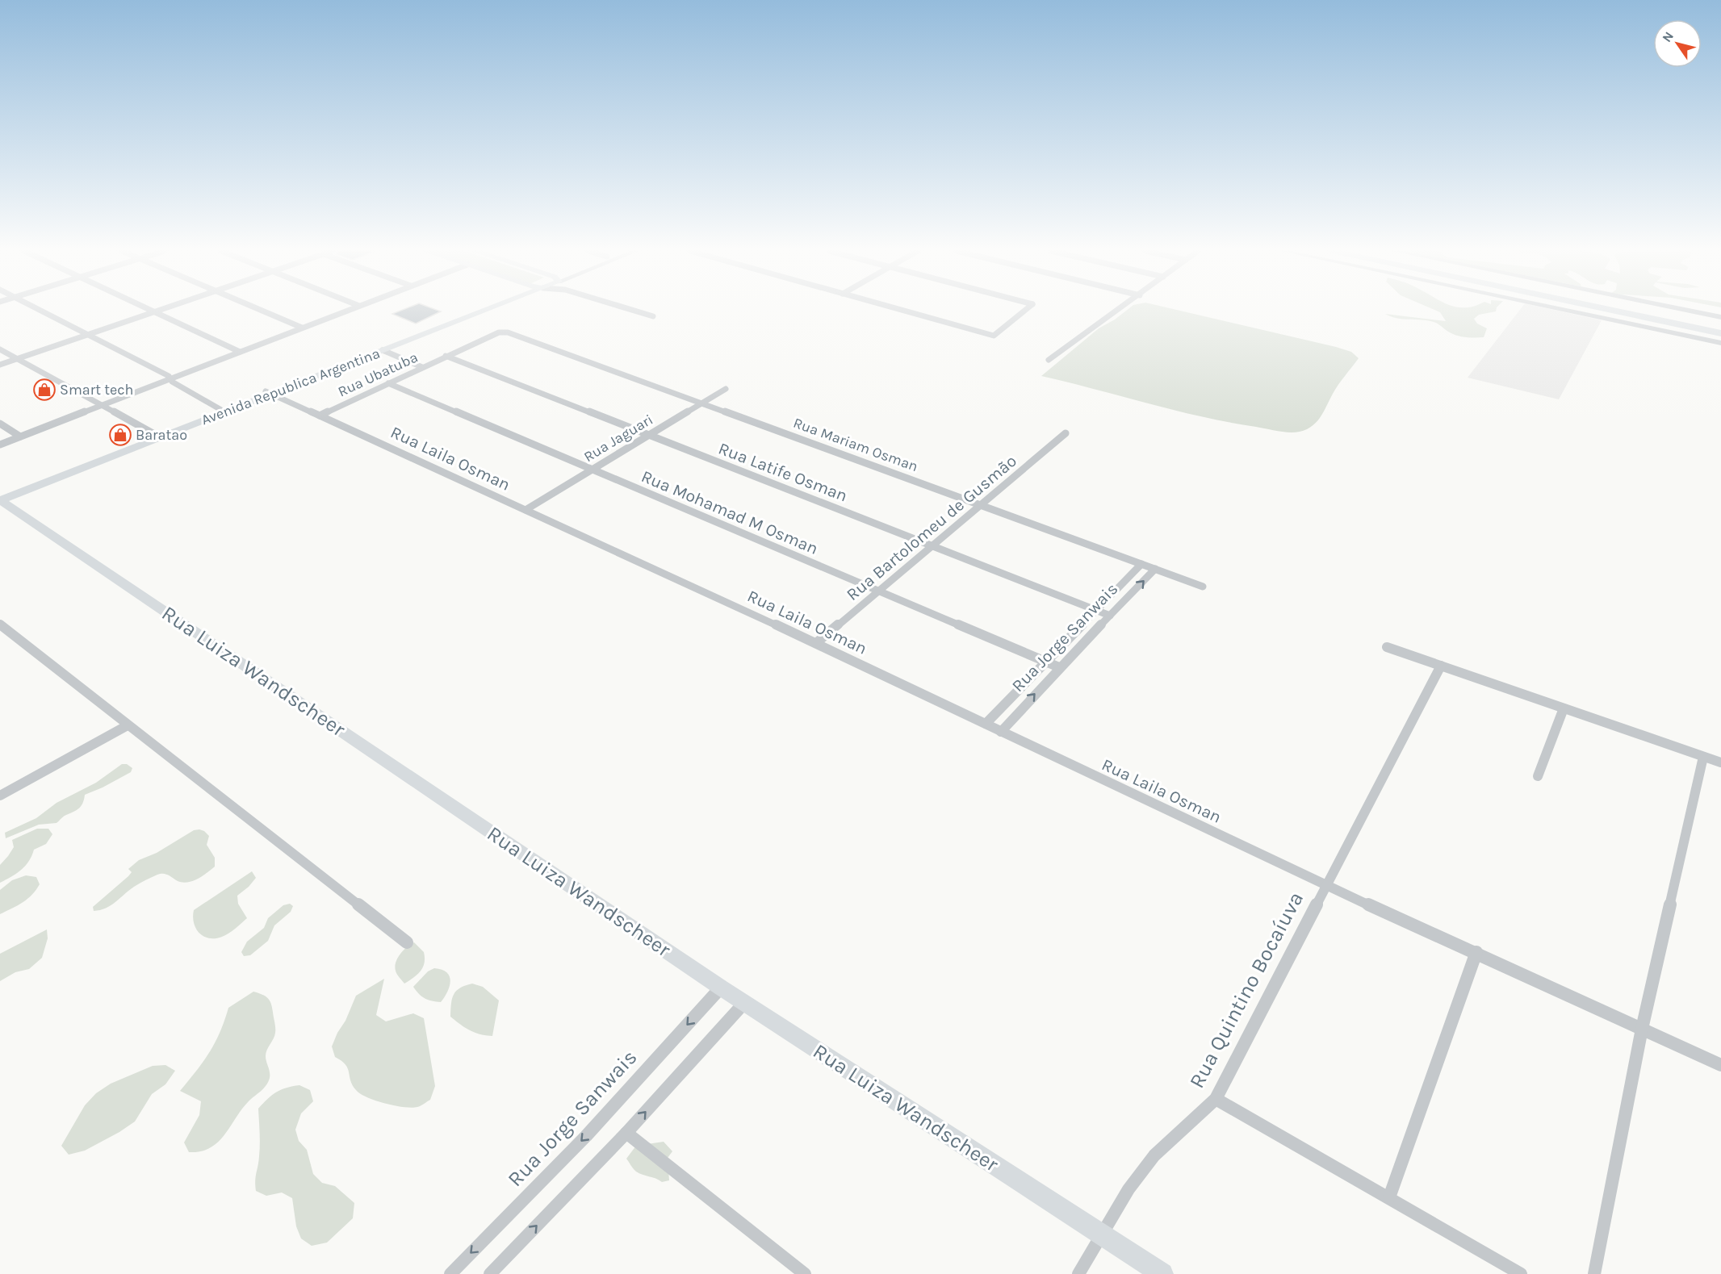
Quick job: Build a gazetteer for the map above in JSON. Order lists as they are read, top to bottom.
{
  "streets": {
    "main road": ["Avenida Republica Argentina", "Rua Luiza Wandscheer"],
    "street": [
      "Rua Ubatuba",
      "Rua Jaguari",
      "Rua Mariam Osman",
      "Rua Laila Osman",
      "Rua Latife Osman",
      "Rua Mohamad M Osman",
      "Rua Bartolomeu de Gusmão",
      "Rua Jorge Sanwais",
      "Rua Quintino Bocaíuva"
    ]
  },
  "crossings": [
    ["Rua Ubatuba", "Rua Mariam Osman"],
    ["Rua Ubatuba", "Rua Laila Osman"],
    ["Rua Ubatuba", "Rua Latife Osman"],
    ["Rua Ubatuba", "Rua Mohamad M Osman"],
    ["Avenida Republica Argentina", "Rua Laila Osman"],
    ["Avenida Republica Argentina", "Rua Luiza Wandscheer"],
    ["Rua Jaguari", "Rua Mariam Osman"],
    ["Rua Jaguari", "Rua Laila Osman"],
    ["Rua Jaguari", "Rua Latife Osman"],
    ["Rua Jaguari", "Rua Mohamad M Osman"],
    ["Rua Mariam Osman", "Rua Bartolomeu de Gusmão"],
    ["Rua Mariam Osman", "Rua Jorge Sanwais"],
    ["Rua Laila Osman", "Rua Bartolomeu de Gusmão"],
    ["Rua Laila Osman", "Rua Jorge Sanwais"],
    ["Rua Laila Osman", "Rua Quintino Bocaíuva"],
    ["Rua Latife Osman", "Rua Bartolomeu de Gusmão"],
    ["Rua Latife Osman", "Rua Jorge Sanwais"],
    ["Rua Mohamad M Osman", "Rua Bartolomeu de Gusmão"],
    ["Rua Mohamad M Osman", "Rua Jorge Sanwais"],
    ["Rua Jorge Sanwais", "Rua Luiza Wandscheer"],
    ["Rua Luiza Wandscheer", "Rua Quintino Bocaíuva"]
  ],
  "places": {
    "shop": ["Smart tech", "Baratao"]
  },
  "north": "top left"
}
